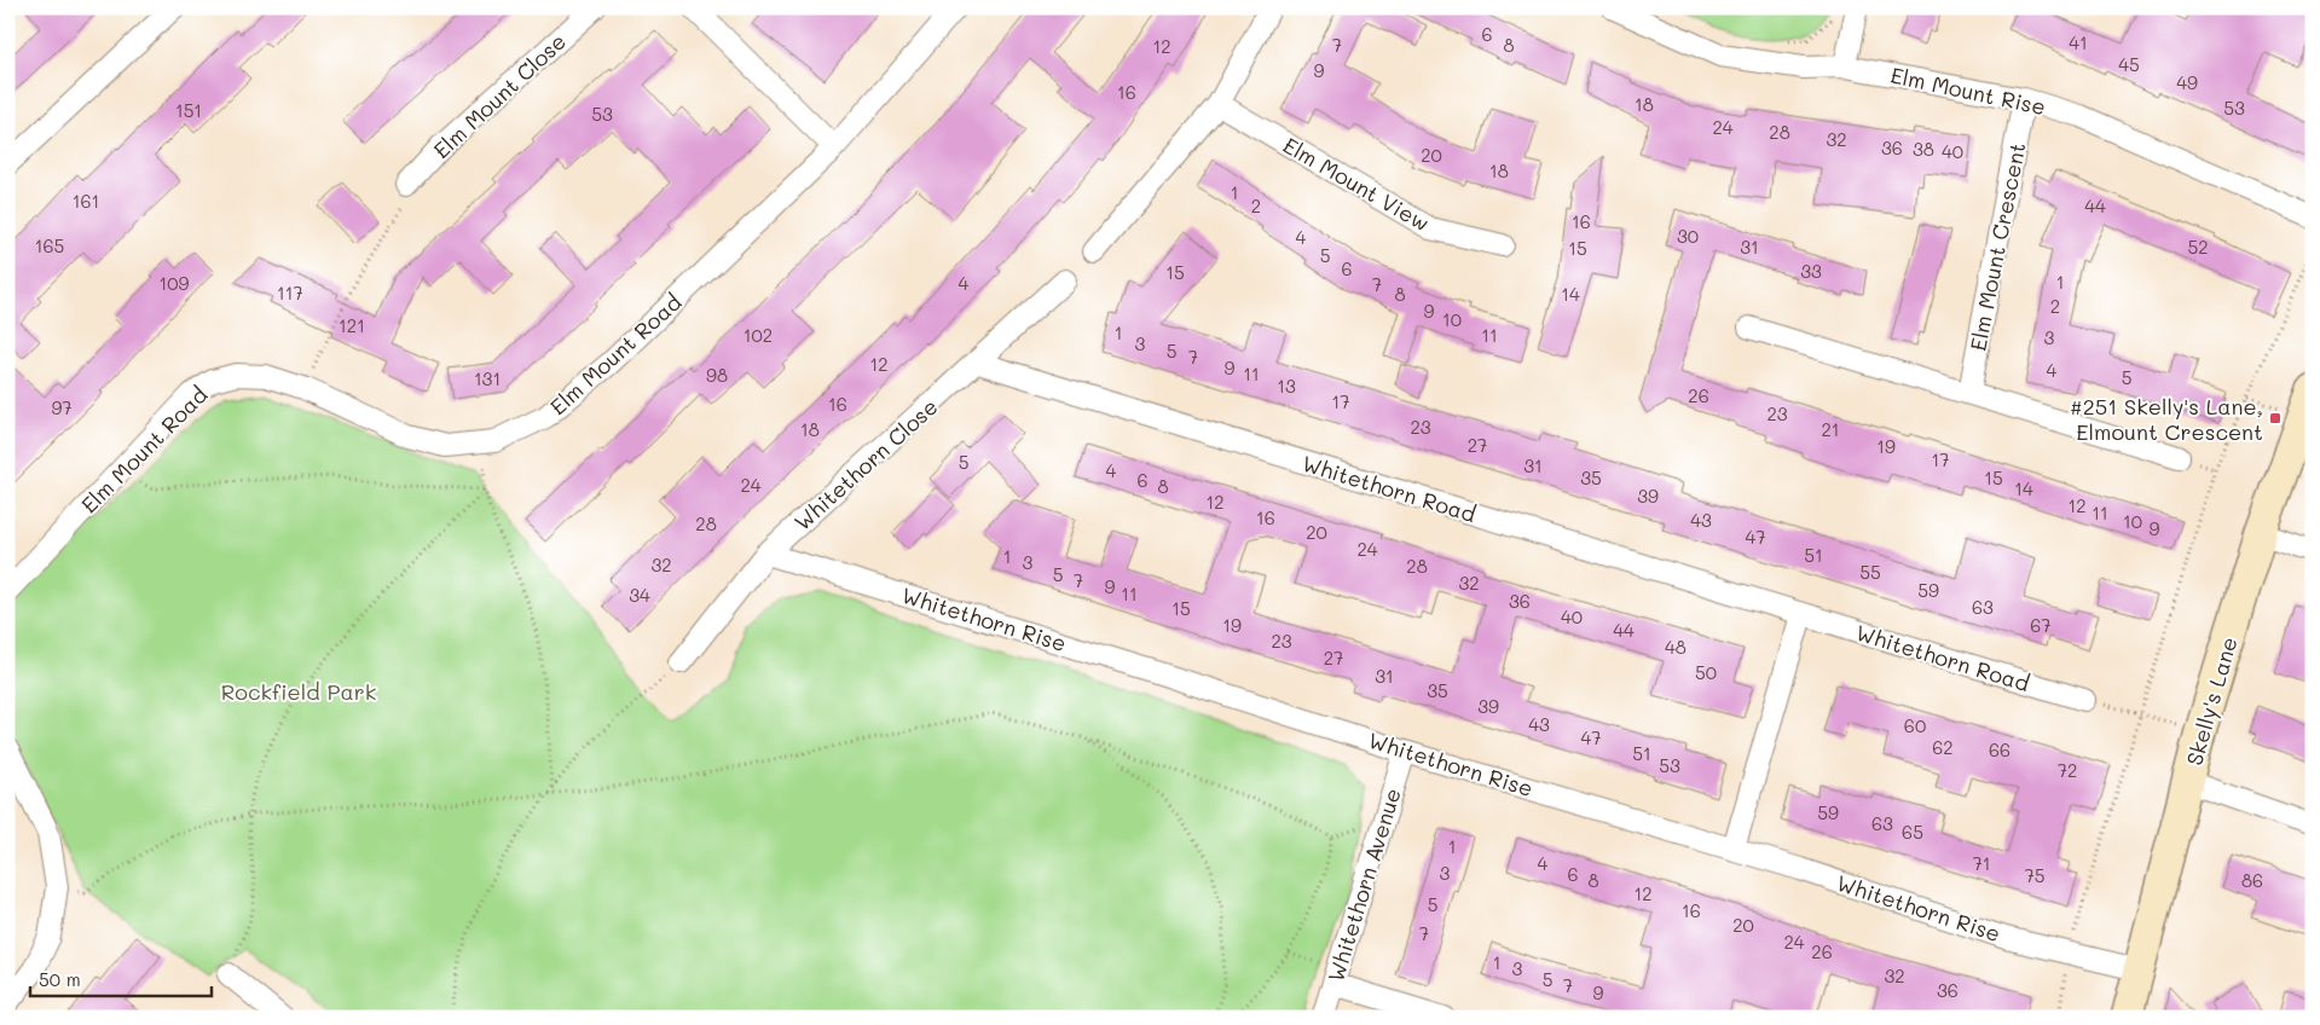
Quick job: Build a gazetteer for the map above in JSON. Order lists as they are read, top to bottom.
{
  "streets": {
    "street": [
      "Elm Mount Rise",
      "Elm Mount Close",
      "Elm Mount View",
      "Elm Mount Crescent",
      "Elm Mount Road",
      "Whitethorn Close",
      "Whitethorn Road",
      "Whitethorn Rise",
      "Skelly's Lane",
      "Whitethorn Avenue"
    ]
  },
  "crossings": [
    ["Elm Mount Rise", "Elm Mount Crescent"],
    ["Whitethorn Close", "Whitethorn Road"],
    ["Whitethorn Close", "Whitethorn Rise"],
    ["Whitethorn Rise", "Skelly's Lane"],
    ["Whitethorn Rise", "Whitethorn Avenue"]
  ],
  "parks": ["Rockfield Park"],
  "places": {
    "transit": ["#251 Skelly's Lane, Elmount Crescent"]
  },
  "house_numbers": [
    "6",
    "41",
    "7",
    "8",
    "12",
    "45",
    "9",
    "49",
    "16",
    "18",
    "53",
    "151",
    "53",
    "24",
    "28",
    "32",
    "36",
    "38",
    "40",
    "20",
    "18",
    "1",
    "161",
    "2",
    "44",
    "16",
    "30",
    "4",
    "165",
    "31",
    "52",
    "15",
    "5",
    "6",
    "33",
    "15",
    "1",
    "109",
    "4",
    "7",
    "117",
    "8",
    "14",
    "2",
    "9",
    "10",
    "121",
    "1",
    "102",
    "11",
    "3",
    "3",
    "5",
    "7",
    "12",
    "9",
    "4",
    "11",
    "98",
    "5",
    "131",
    "13",
    "26",
    "17",
    "16",
    "97",
    "23",
    "23",
    "18",
    "21",
    "27",
    "19",
    "17",
    "5",
    "31",
    "4",
    "35",
    "15",
    "6",
    "24",
    "8",
    "14",
    "39",
    "12",
    "12",
    "11",
    "16",
    "43",
    "10",
    "28",
    "9",
    "20",
    "47",
    "24",
    "51",
    "1",
    "3",
    "32",
    "28",
    "55",
    "5",
    "7",
    "32",
    "9",
    "59",
    "11",
    "34",
    "36",
    "63",
    "15",
    "40",
    "19",
    "67",
    "44",
    "23",
    "48",
    "27",
    "50",
    "31",
    "35",
    "39",
    "43",
    "60",
    "47",
    "62",
    "66",
    "51",
    "53",
    "72",
    "59",
    "63",
    "65",
    "1",
    "4",
    "71",
    "3",
    "6",
    "75",
    "8",
    "86",
    "12",
    "5",
    "16",
    "20",
    "7",
    "24",
    "26",
    "1",
    "3",
    "32",
    "5",
    "7",
    "36",
    "9"
  ],
  "scale_bar": "50 m"
}
